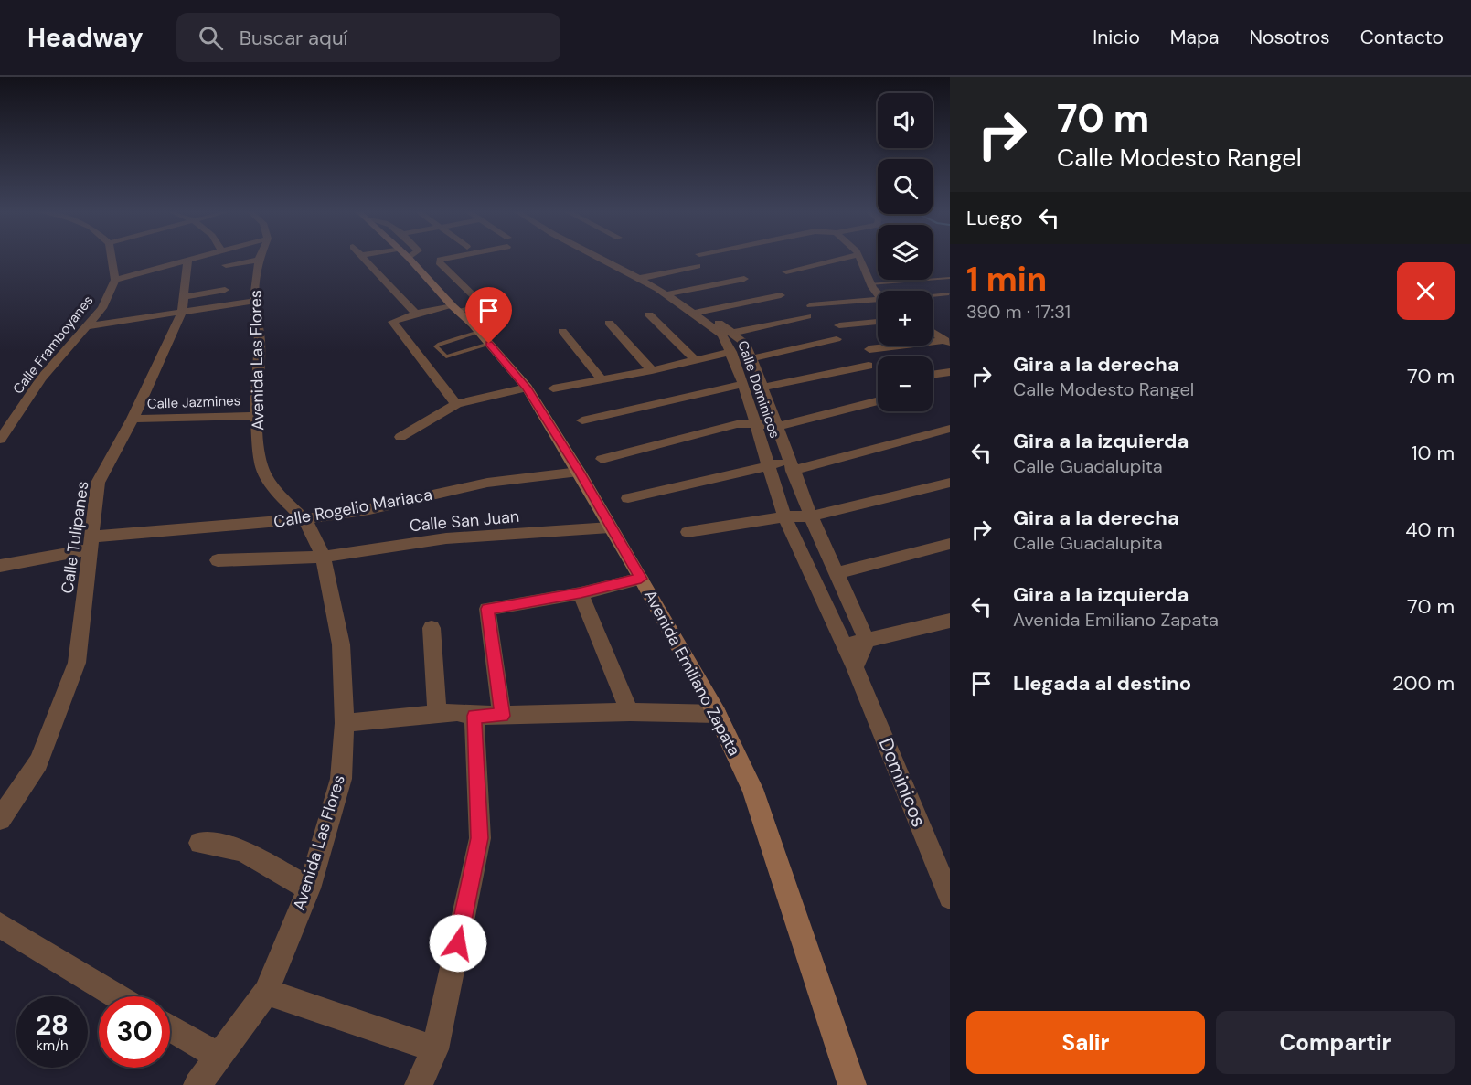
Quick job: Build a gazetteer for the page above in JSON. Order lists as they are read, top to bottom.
{
  "streets": {
    "main road": ["Avenida Emiliano Zapata"],
    "street": [
      "Calle Framboyanes",
      "Avenida Las Flores",
      "Calle Dominicos",
      "Calle Jazmines",
      "Calle Rogelio Mariaca",
      "Calle San Juan",
      "Calle Tulipanes",
      "Dominicos"
    ]
  },
  "crossings": [
    ["Avenida Las Flores", "Calle Jazmines"],
    ["Avenida Las Flores", "Calle Rogelio Mariaca"],
    ["Avenida Las Flores", "Calle San Juan"],
    ["Calle Dominicos", "Dominicos"],
    ["Calle Jazmines", "Calle Tulipanes"],
    ["Calle Rogelio Mariaca", "Calle Tulipanes"],
    ["Calle Rogelio Mariaca", "Avenida Emiliano Zapata"],
    ["Calle San Juan", "Avenida Emiliano Zapata"]
  ],
  "page": {
    "header": "Headway",
    "search": "Buscar aquí",
    "nav": [
      "Inicio",
      "Mapa",
      "Nosotros",
      "Contacto"
    ],
    "turn": ["70 m", "Calle Modesto Rangel"],
    "map_buttons": ["+", "−"],
    "then": "Luego",
    "heading": ["1 min", "390 m · 17:31"],
    "list": [
      {
        "name": "Gira a la derecha",
        "note": "Calle Modesto Rangel",
        "value": "70 m"
      },
      {
        "name": "Gira a la izquierda",
        "note": "Calle Guadalupita",
        "value": "10 m"
      },
      {
        "name": "Gira a la derecha",
        "note": "Calle Guadalupita",
        "value": "40 m"
      },
      {
        "name": "Gira a la izquierda",
        "note": "Avenida Emiliano Zapata",
        "value": "70 m"
      },
      {
        "name": "Llegada al destino",
        "value": "200 m"
      }
    ],
    "speed": "28 km/h",
    "limit": "30",
    "buttons": ["Salir", "Compartir"]
  }
}
